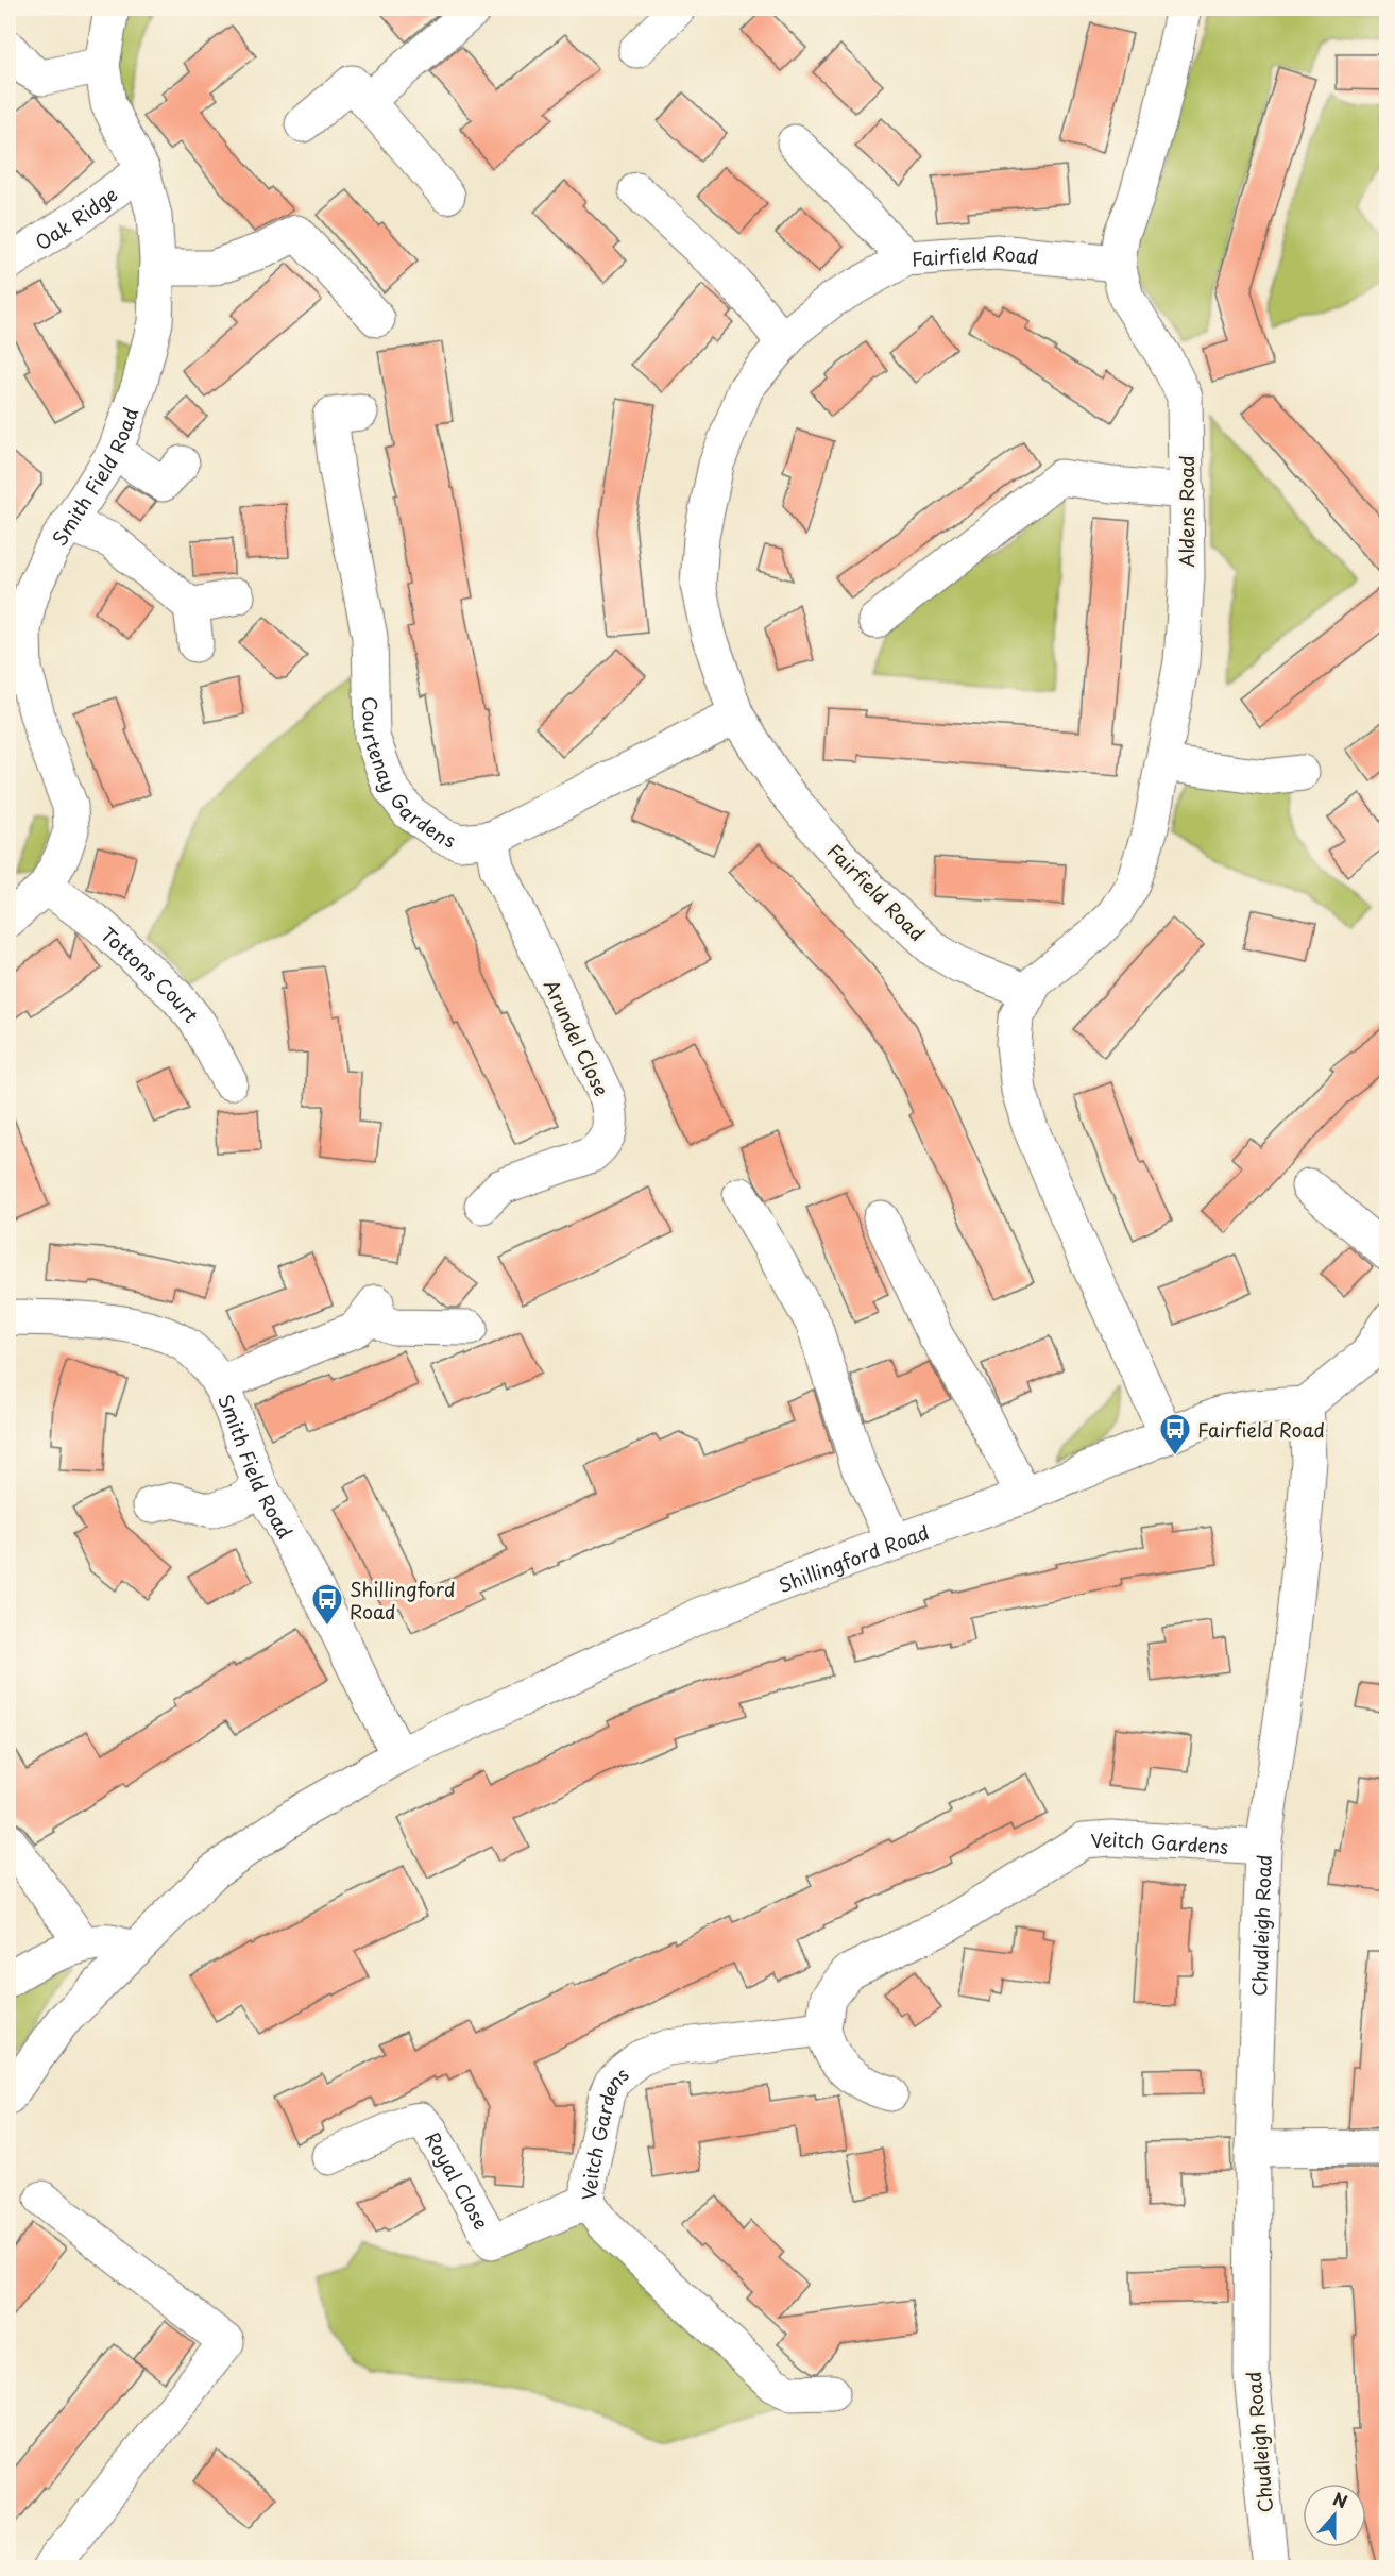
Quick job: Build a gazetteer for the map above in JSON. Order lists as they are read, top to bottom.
{
  "streets": {
    "street": [
      "Oak Ridge",
      "Fairfield Road",
      "Smith Field Road",
      "Aldens Road",
      "Courtenay Gardens",
      "Tottons Court",
      "Arundel Close",
      "Shillingford Road",
      "Veitch Gardens",
      "Chudleigh Road",
      "Royal Close"
    ]
  },
  "crossings": [
    ["Oak Ridge", "Smith Field Road"],
    ["Fairfield Road", "Aldens Road"],
    ["Fairfield Road", "Courtenay Gardens"],
    ["Smith Field Road", "Tottons Court"],
    ["Smith Field Road", "Shillingford Road"],
    ["Courtenay Gardens", "Arundel Close"],
    ["Shillingford Road", "Chudleigh Road"],
    ["Veitch Gardens", "Chudleigh Road"],
    ["Veitch Gardens", "Royal Close"]
  ],
  "places": {
    "bus stop": ["Fairfield Road", "Shillingford Road"]
  },
  "north": "top"
}
